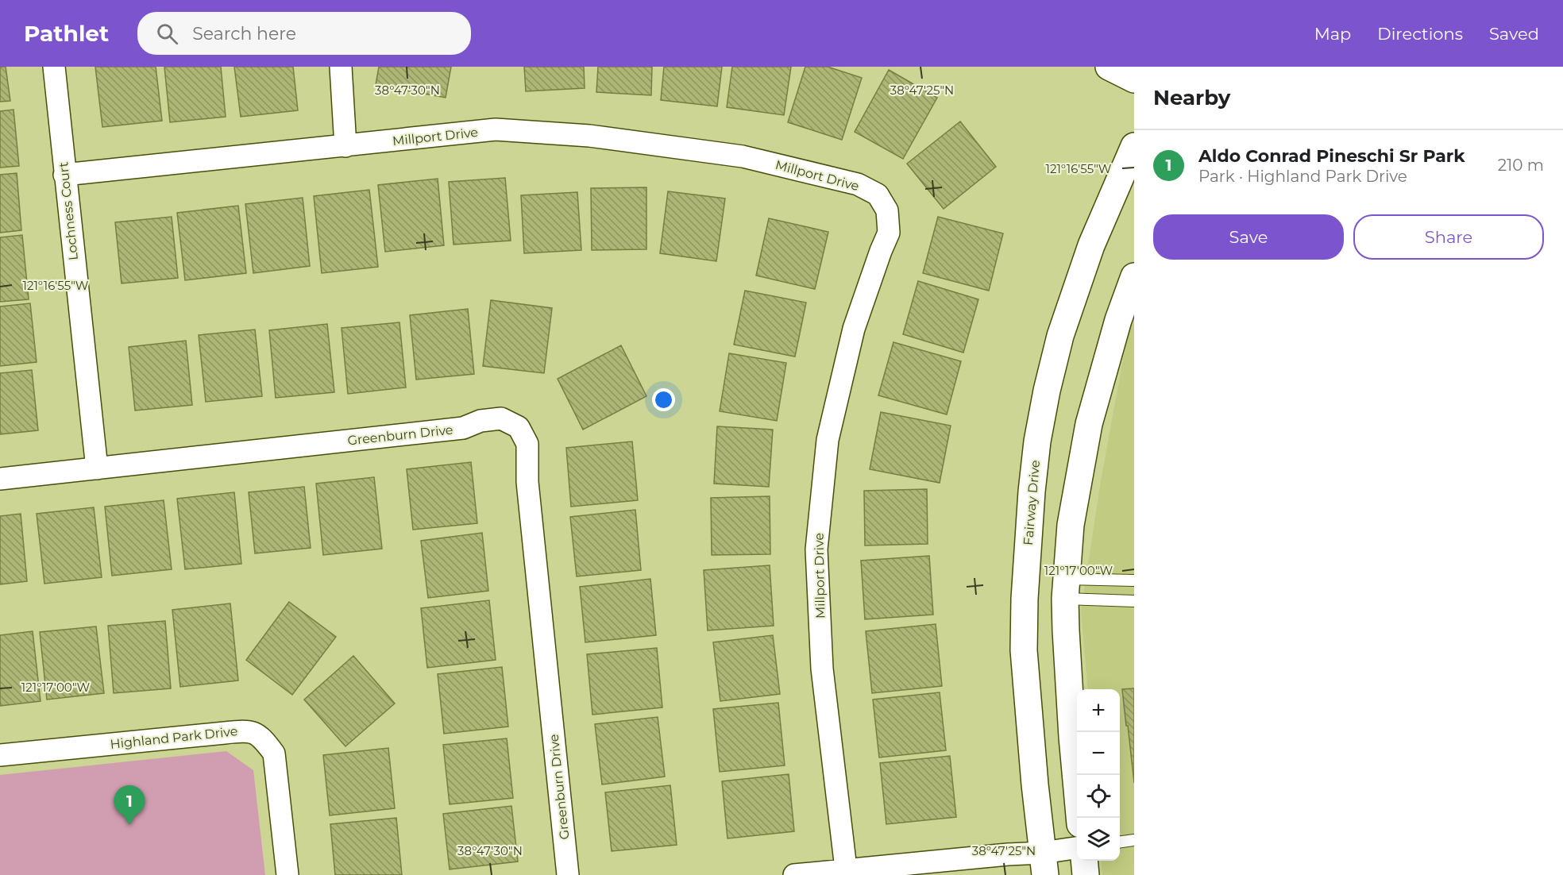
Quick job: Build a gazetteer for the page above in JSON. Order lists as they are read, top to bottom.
{
  "streets": {
    "main road": ["Fairway Drive"],
    "street": [
      "Millport Drive",
      "Lochness Court",
      "Greenburn Drive",
      "Highland Park Drive"
    ]
  },
  "crossings": [
    ["Millport Drive", "Lochness Court"],
    ["Lochness Court", "Greenburn Drive"]
  ],
  "page": {
    "header": "Pathlet",
    "search": "Search here",
    "nav": ["Map", "Directions", "Saved"],
    "heading": "Nearby",
    "list": [
      {
        "mark": "1",
        "name": "Aldo Conrad Pineschi Sr Park",
        "note": "Park · Highland Park Drive",
        "value": "210 m"
      }
    ],
    "buttons": ["Save", "Share"],
    "map_buttons": ["+", "−"],
    "pins": "1"
  },
  "coordinates": [
    "38°47'30\"N",
    "38°47'25\"N",
    "121°16'55\"W",
    "121°17'00\"W"
  ]
}
